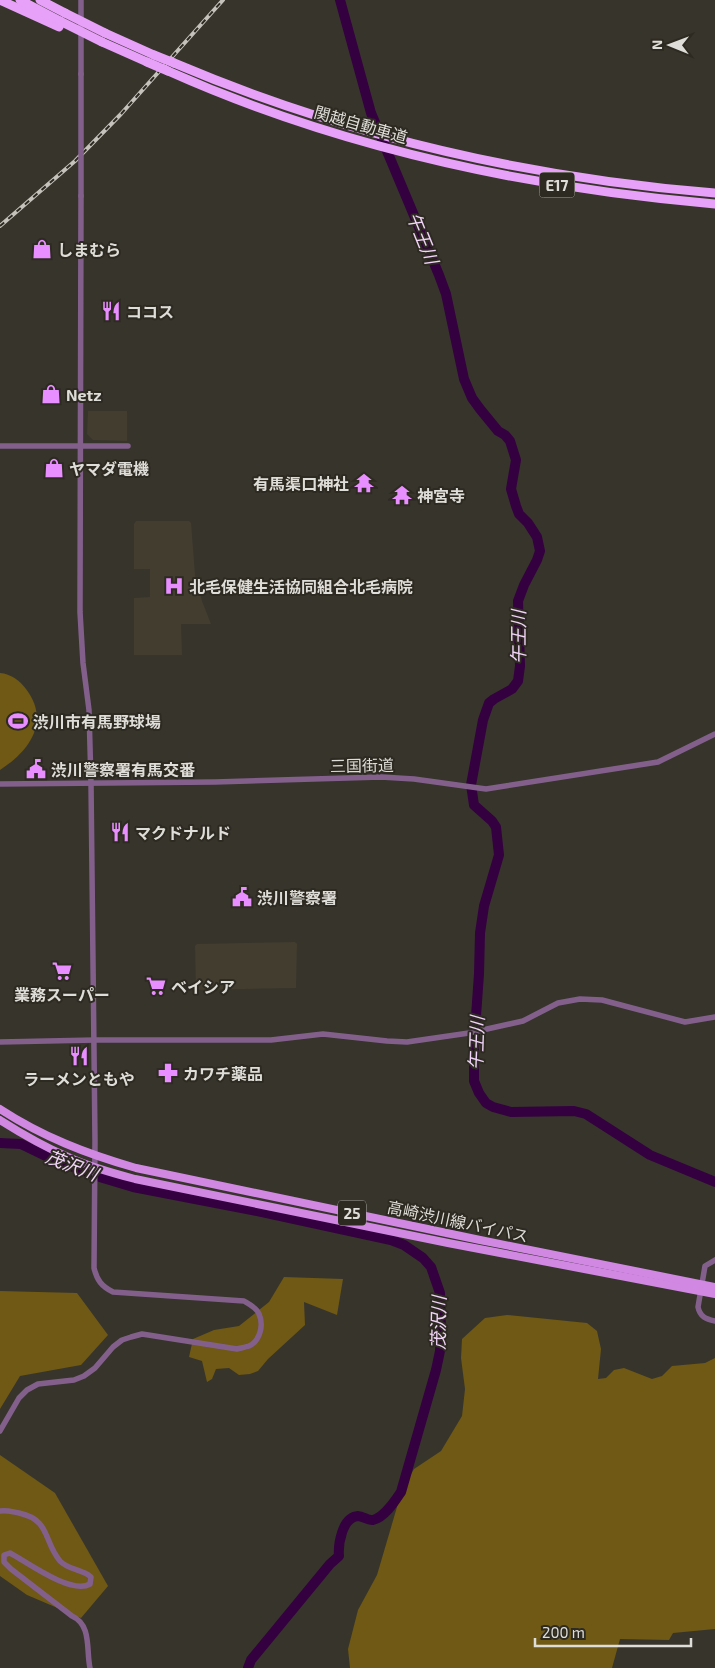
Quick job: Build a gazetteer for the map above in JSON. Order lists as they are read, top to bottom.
{
  "streets": {
    "highway": ["関越自動車道", "E17"],
    "main road": ["25", "高崎渋川線バイパス"],
    "street": ["三国街道"]
  },
  "water": ["午王川", "茂沢川"],
  "places": {
    "shop": ["しまむら", "Netz", "ヤマダ電機"],
    "restaurant": ["ココス", "マクドナルド", "ラーメンともや"],
    "temple": ["有馬渠口神社", "神宮寺"],
    "hospital": ["北毛保健生活協同組合北毛病院"],
    "sports": ["渋川市有馬野球場"],
    "public building": ["渋川警察署有馬交番", "渋川警察署"],
    "supermarket": ["業務スーパー", "ベイシア"],
    "pharmacy": ["カワチ薬品"]
  },
  "scale_bar": "200 m",
  "north": "left"
}
